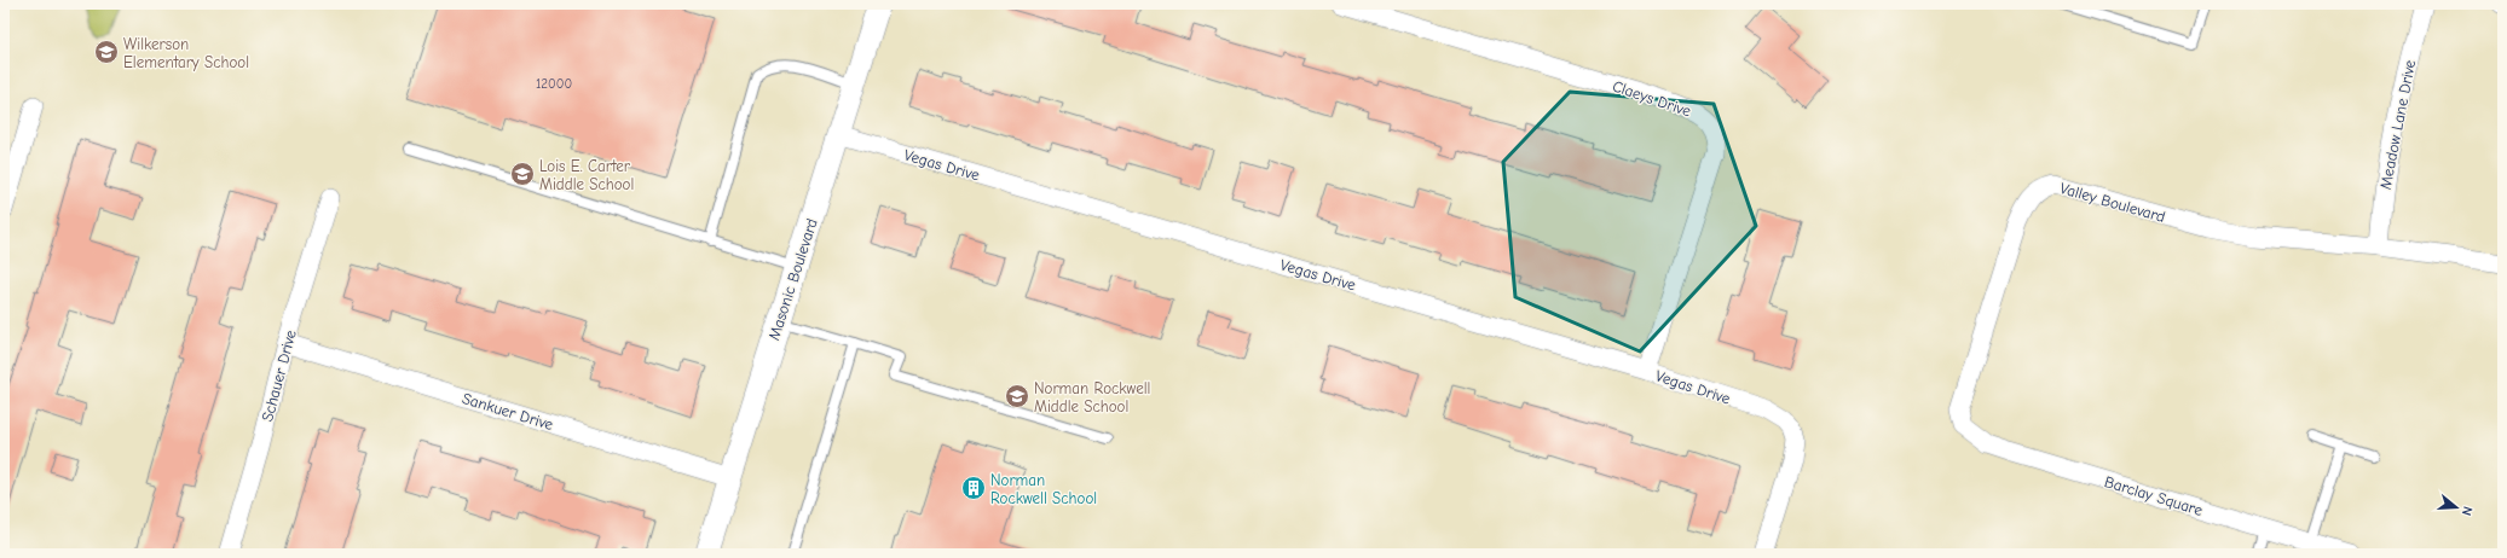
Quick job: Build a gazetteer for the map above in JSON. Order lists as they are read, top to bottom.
{
  "streets": {
    "street": [
      "Claeys Drive",
      "Meadow Lane Drive",
      "Vegas Drive",
      "Valley Boulevard",
      "Masonic Boulevard",
      "Schauer Drive",
      "Sankuer Drive",
      "Barclay Square"
    ]
  },
  "crossings": [
    ["Claeys Drive", "Vegas Drive"],
    ["Meadow Lane Drive", "Valley Boulevard"],
    ["Vegas Drive", "Masonic Boulevard"],
    ["Valley Boulevard", "Barclay Square"],
    ["Masonic Boulevard", "Sankuer Drive"],
    ["Schauer Drive", "Sankuer Drive"]
  ],
  "places": {
    "school or university": ["Wilkerson Elementary School", "Lois E. Carter Middle School", "Norman Rockwell Middle School"],
    "building": ["Norman Rockwell School"]
  },
  "house_numbers": ["12000"],
  "north": "right"
}
